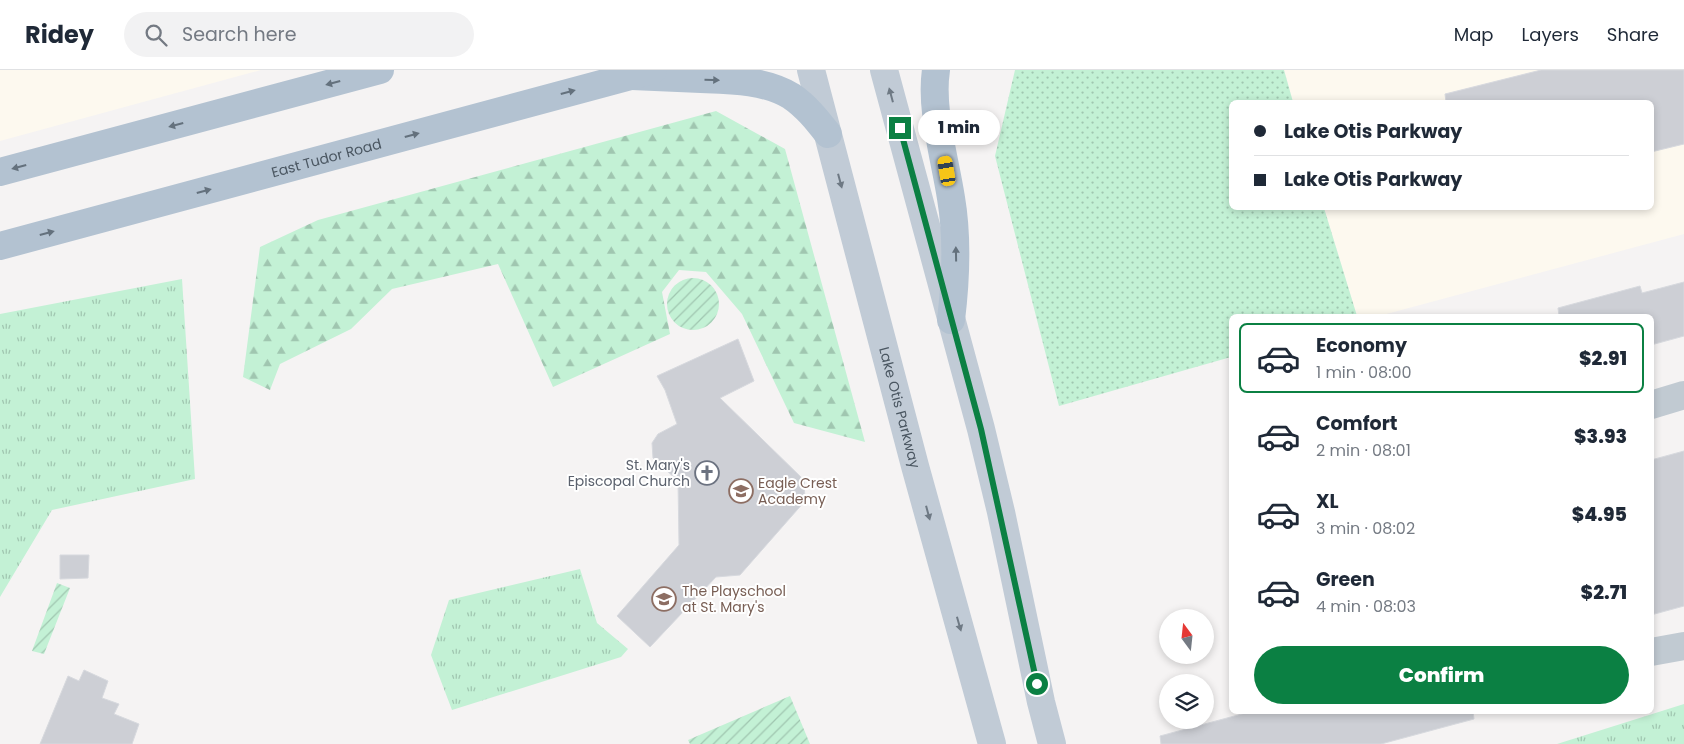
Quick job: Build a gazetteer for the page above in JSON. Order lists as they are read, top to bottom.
{
  "streets": {
    "main road": ["East Tudor Road", "Lake Otis Parkway"]
  },
  "crossings": [
    ["East Tudor Road", "Lake Otis Parkway"]
  ],
  "places": {
    "church": ["St. Mary's Episcopal Church"],
    "school or university": ["Eagle Crest Academy", "The Playschool at St. Mary's"]
  },
  "north": "top",
  "page": {
    "header": "Ridey",
    "search": "Search here",
    "nav": ["Map", "Layers", "Share"],
    "banner": ["Lake Otis Parkway", "Lake Otis Parkway"],
    "bubble": "1 min",
    "list": [
      {
        "name": "Economy",
        "note": "1 min · 08:00",
        "value": "$2.91"
      },
      {
        "name": "Comfort",
        "note": "2 min · 08:01",
        "value": "$3.93"
      },
      {
        "name": "XL",
        "note": "3 min · 08:02",
        "value": "$4.95"
      },
      {
        "name": "Green",
        "note": "4 min · 08:03",
        "value": "$2.71"
      }
    ],
    "buttons": "Confirm"
  }
}
